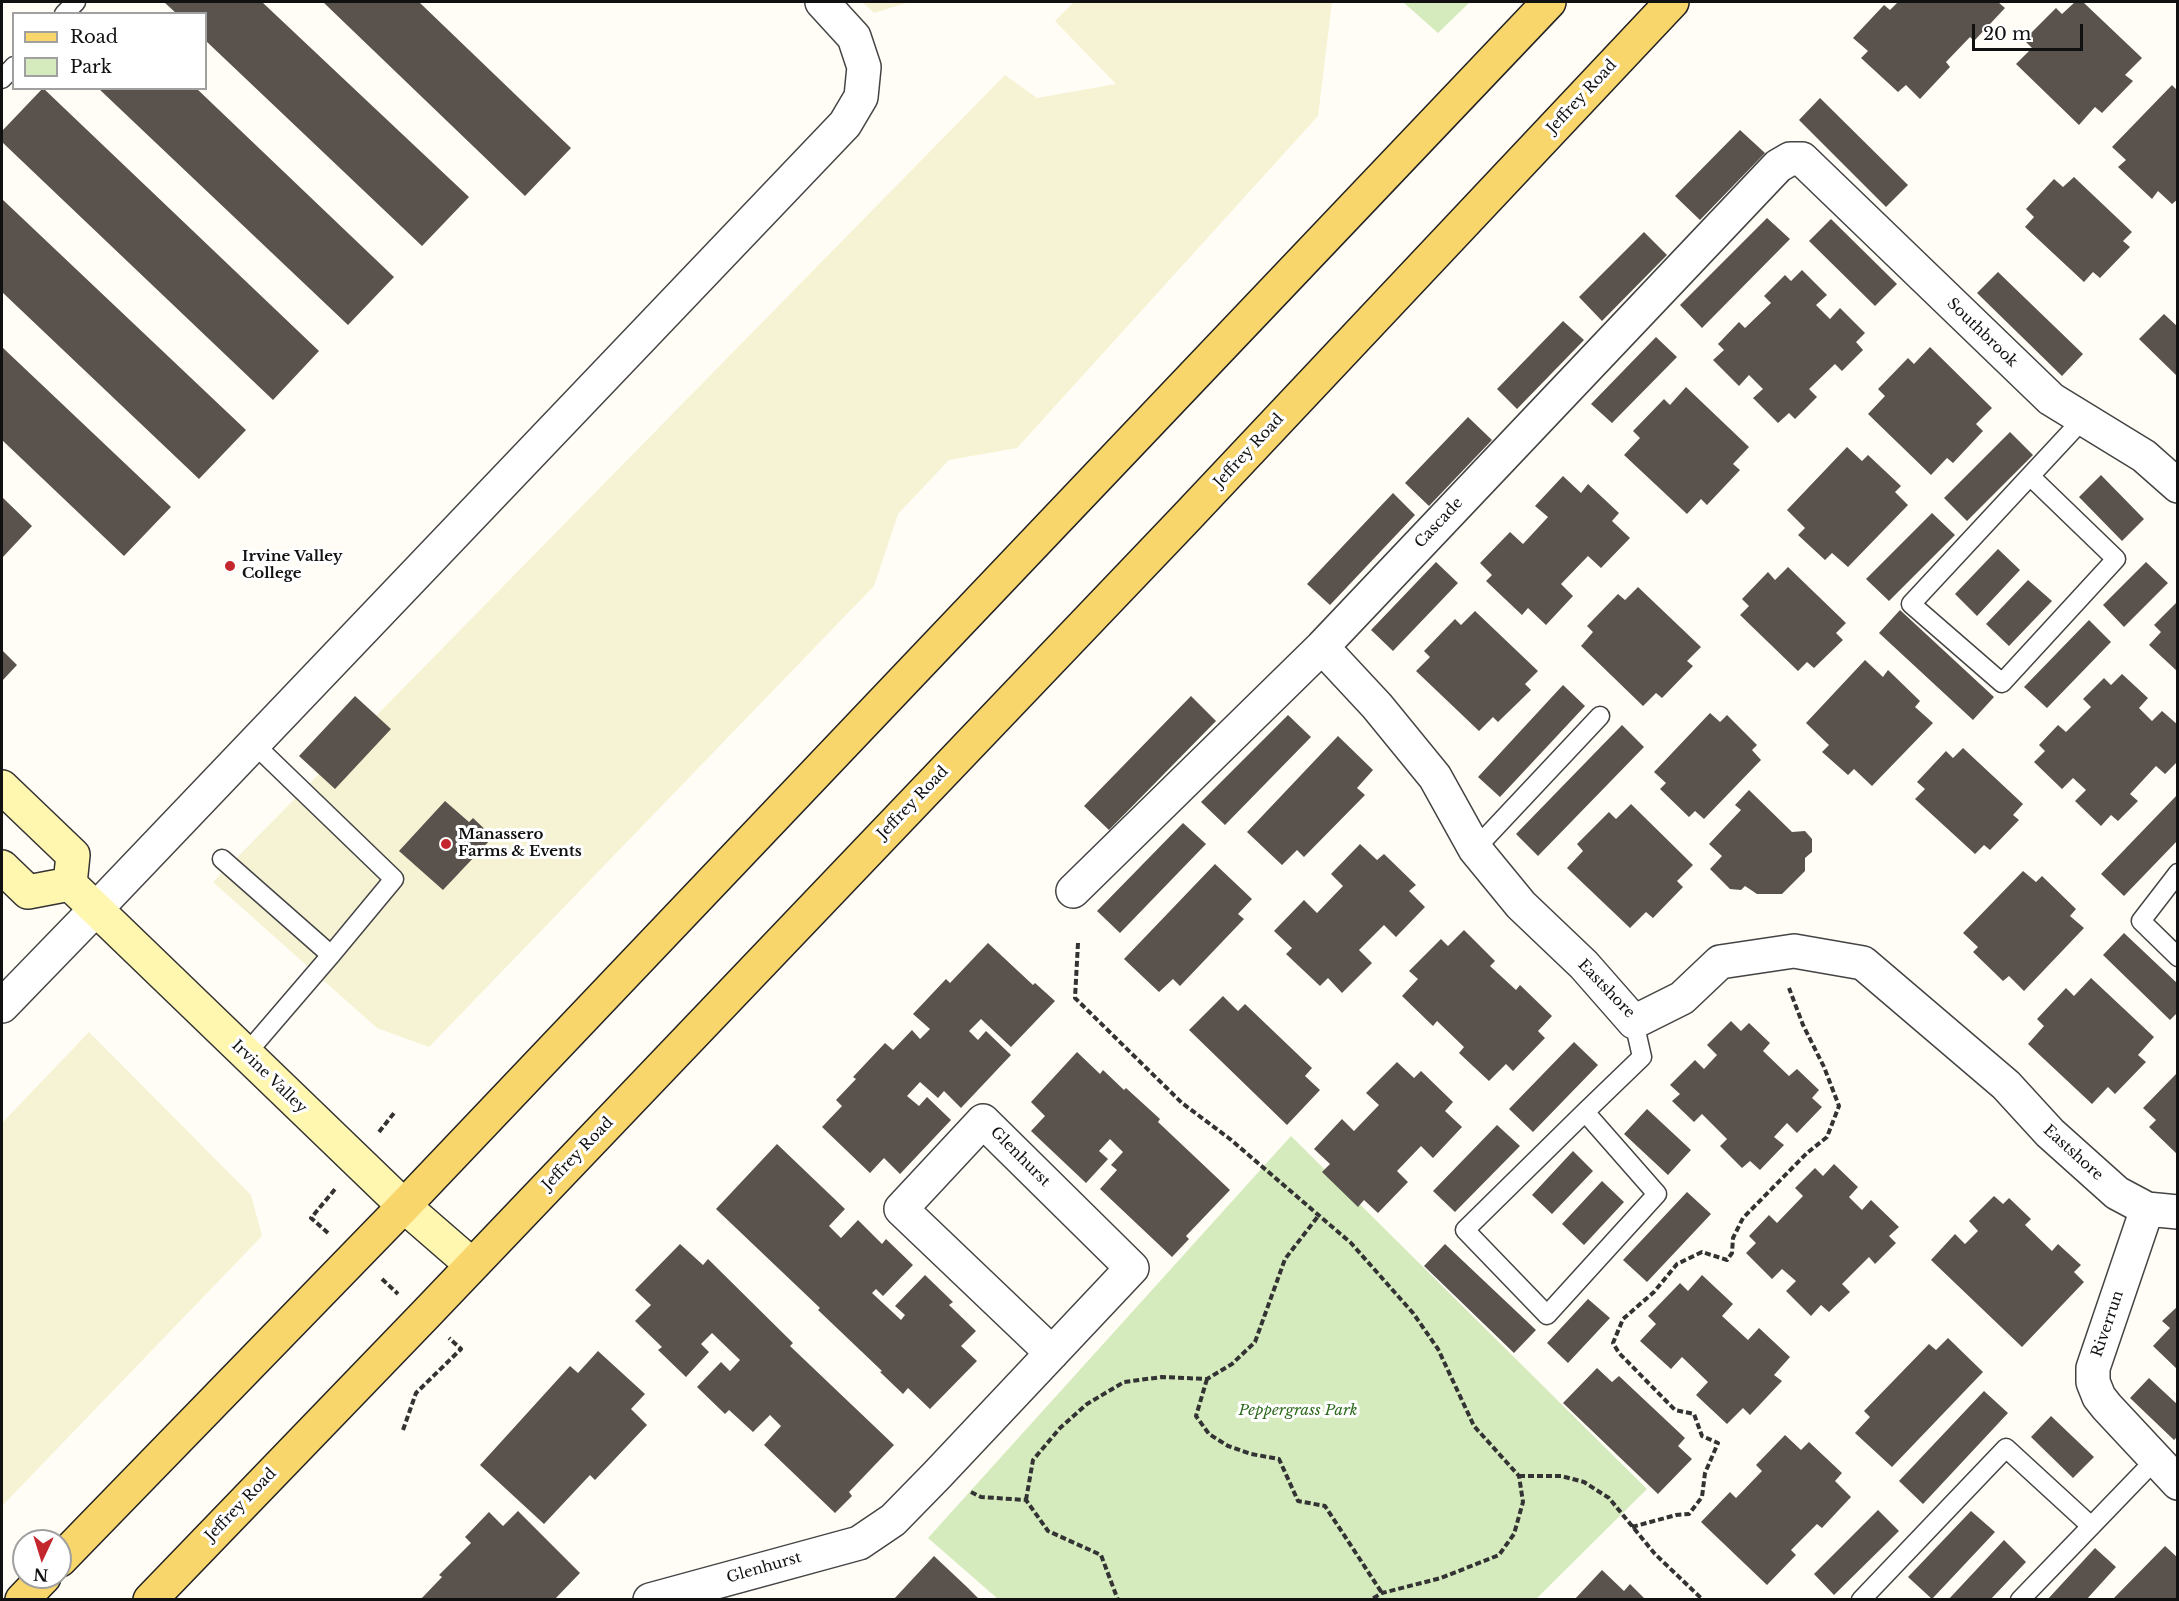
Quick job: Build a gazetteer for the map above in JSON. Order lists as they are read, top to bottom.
{
  "streets": {
    "main road": ["Jeffrey Road"],
    "street": [
      "Southbrook",
      "Cascade",
      "Eastshore",
      "Irvine Valley",
      "Glenhurst",
      "Riverrun"
    ]
  },
  "crossings": [
    ["Jeffrey Road", "Irvine Valley"],
    ["Southbrook", "Cascade"],
    ["Cascade", "Eastshore"],
    ["Eastshore", "Riverrun"]
  ],
  "parks": ["Peppergrass Park"],
  "places": ["Irvine Valley College", "Manassero Farms & Events"],
  "legend": ["Road", "Park"],
  "scale_bar": "20 m",
  "north": "bottom"
}
